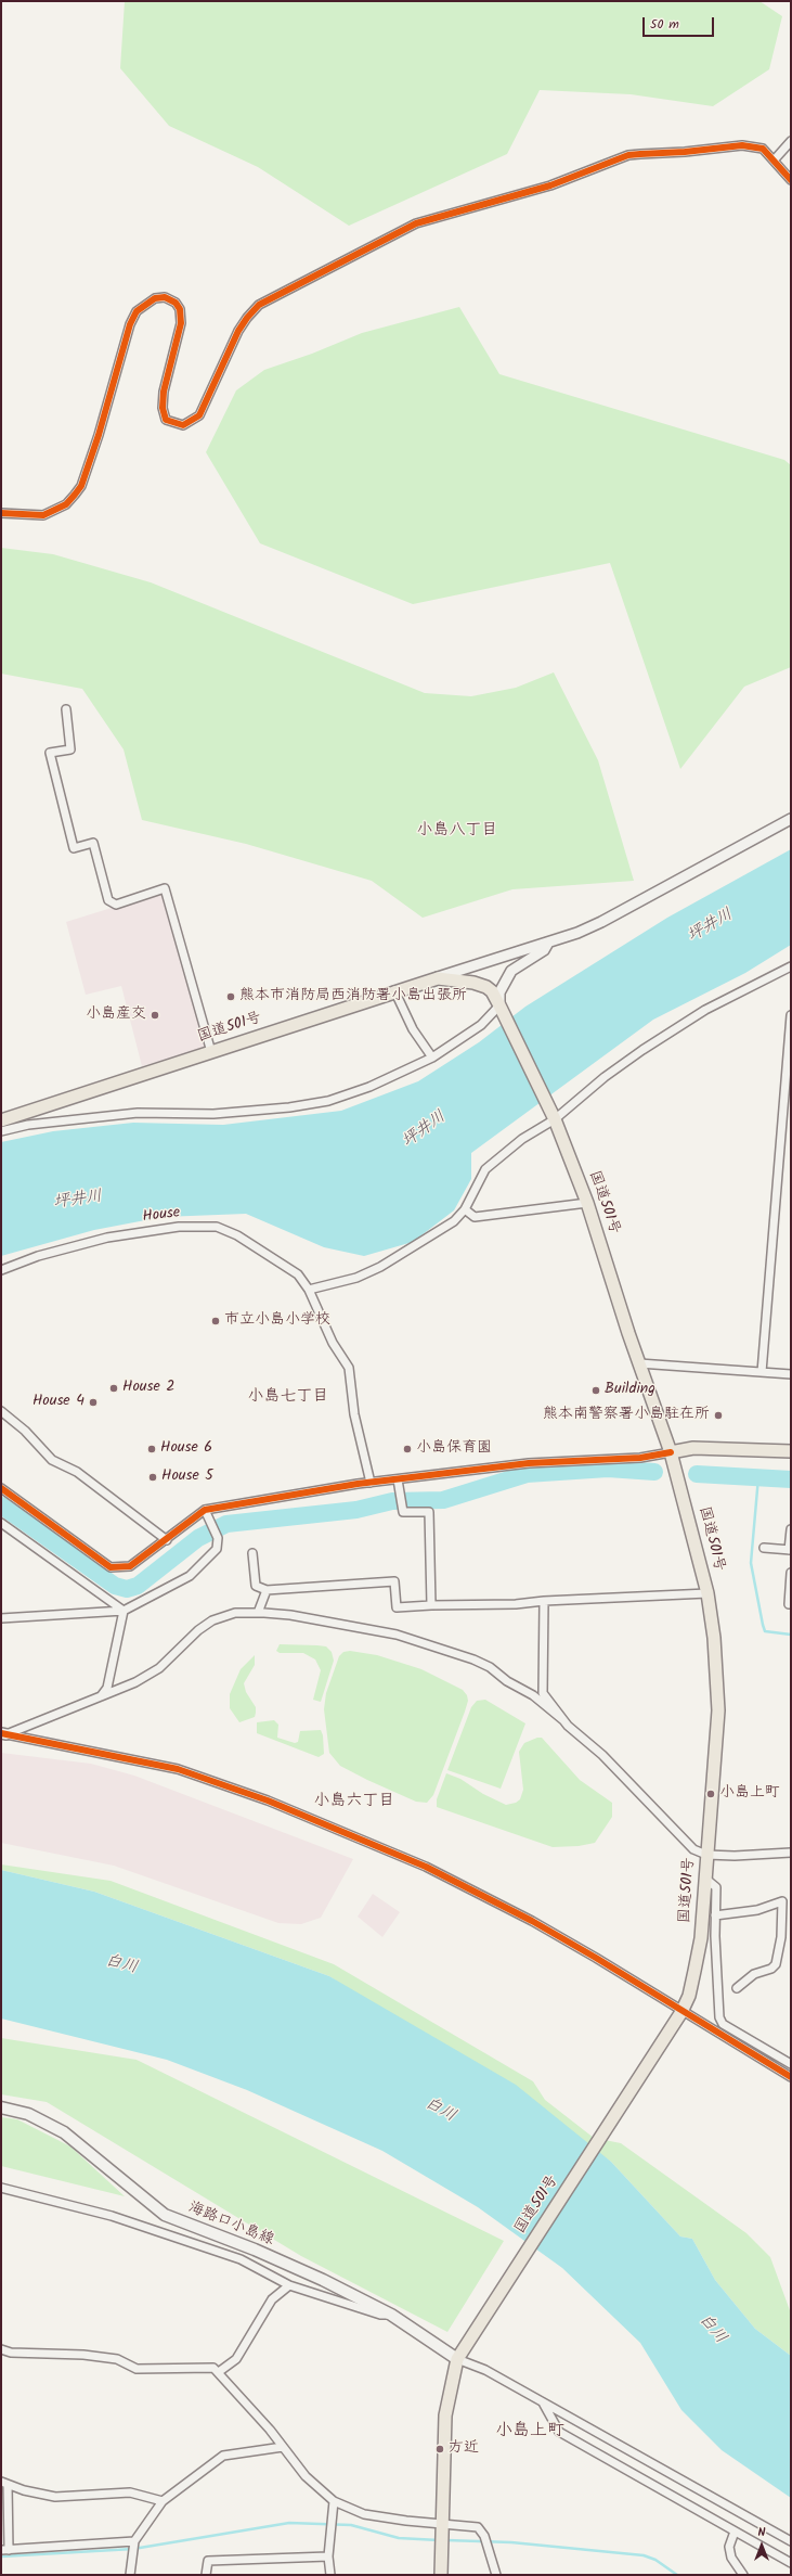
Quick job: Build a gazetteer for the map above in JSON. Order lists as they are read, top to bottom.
{
  "streets": {
    "main road": ["国道501号", "海路口小島線"],
    "street": ["House"]
  },
  "crossings": [
    ["国道501号", "海路口小島線"]
  ],
  "districts": [
    "小島八丁目",
    "小島七丁目",
    "小島六丁目",
    "小島上町"
  ],
  "water": ["坪井川", "白川"],
  "places": [
    "熊本市消防局西消防署小島出張所",
    "小島産交",
    "市立小島小学校",
    "House 2",
    "Building",
    "House 4",
    "熊本南警察署小島駐在所",
    "House 6",
    "小島保育園",
    "House 5",
    "小島上町",
    "方近"
  ],
  "scale_bar": "50 m",
  "north": "top"
}
